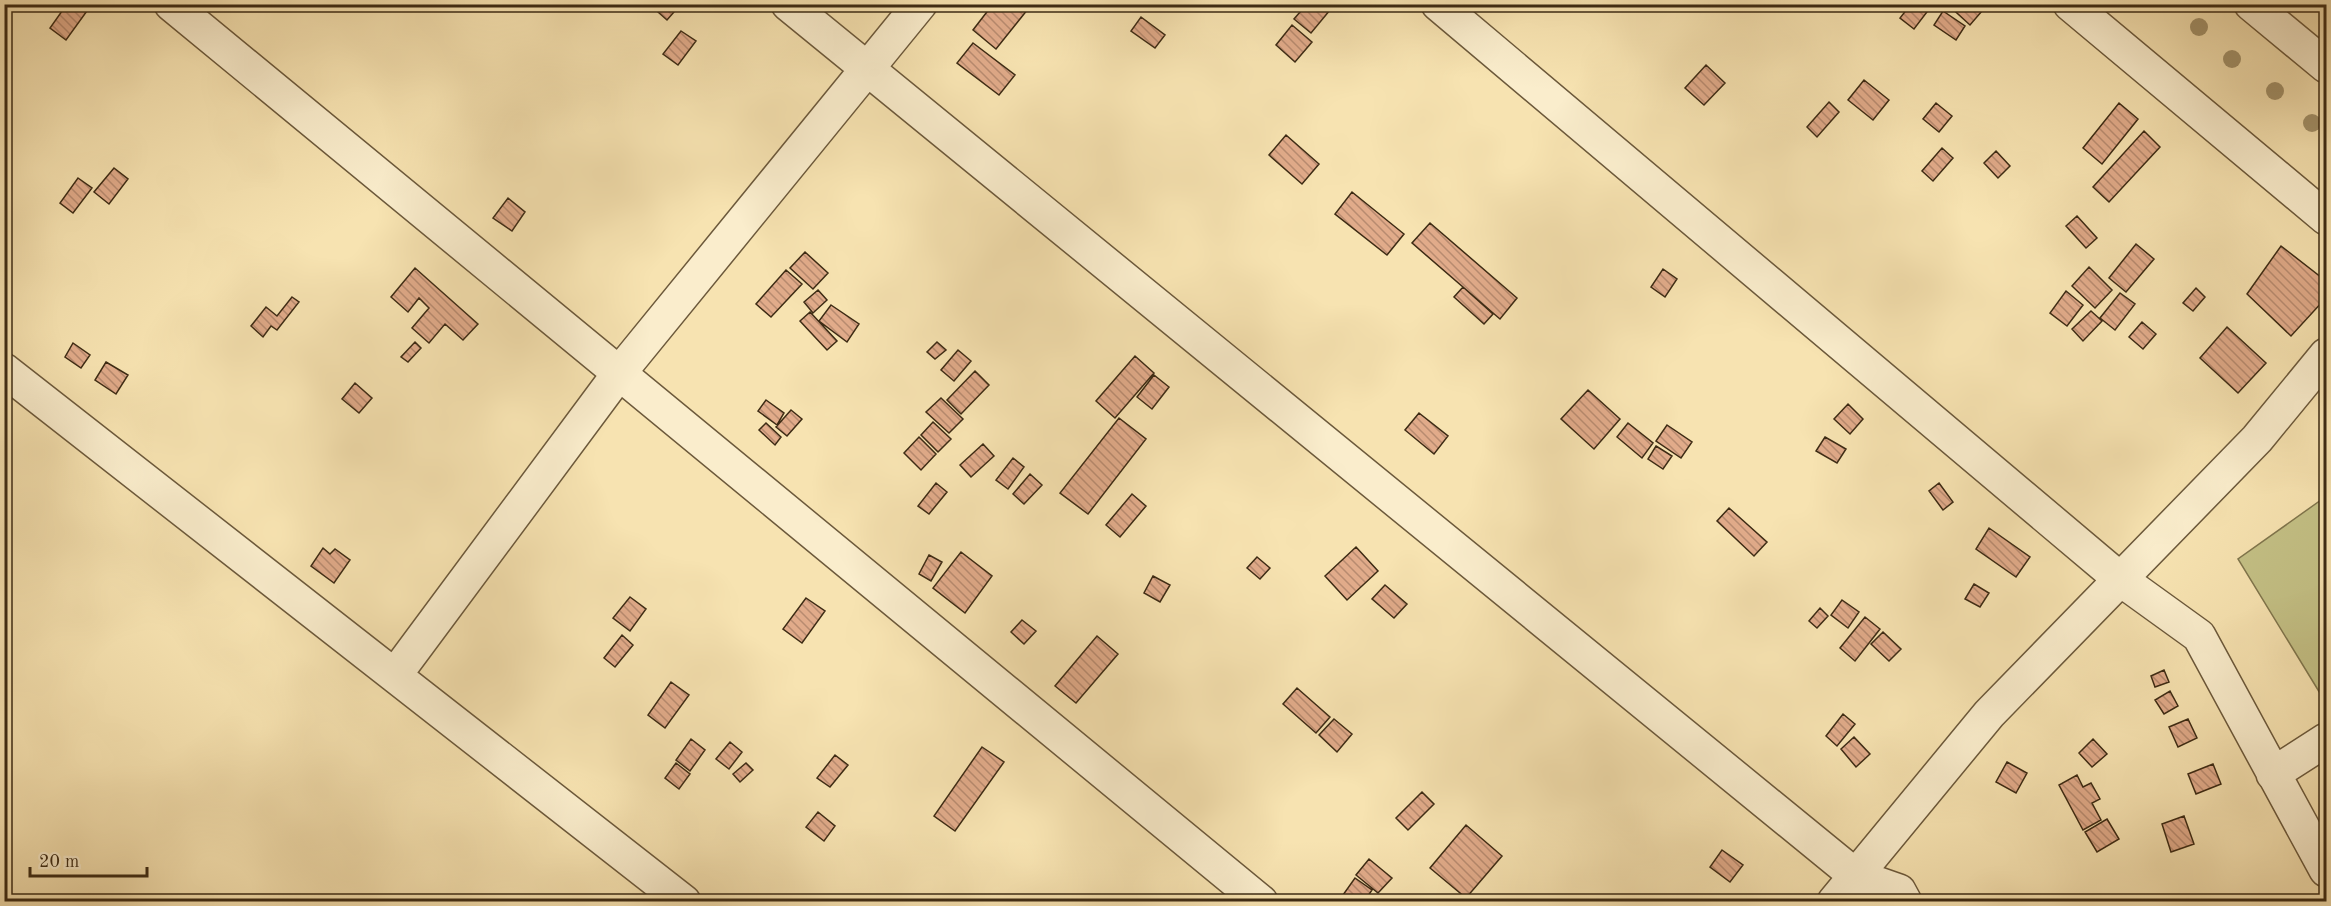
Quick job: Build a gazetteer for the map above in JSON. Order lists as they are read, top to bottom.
{
  "scale_bar": "20 m"
}
